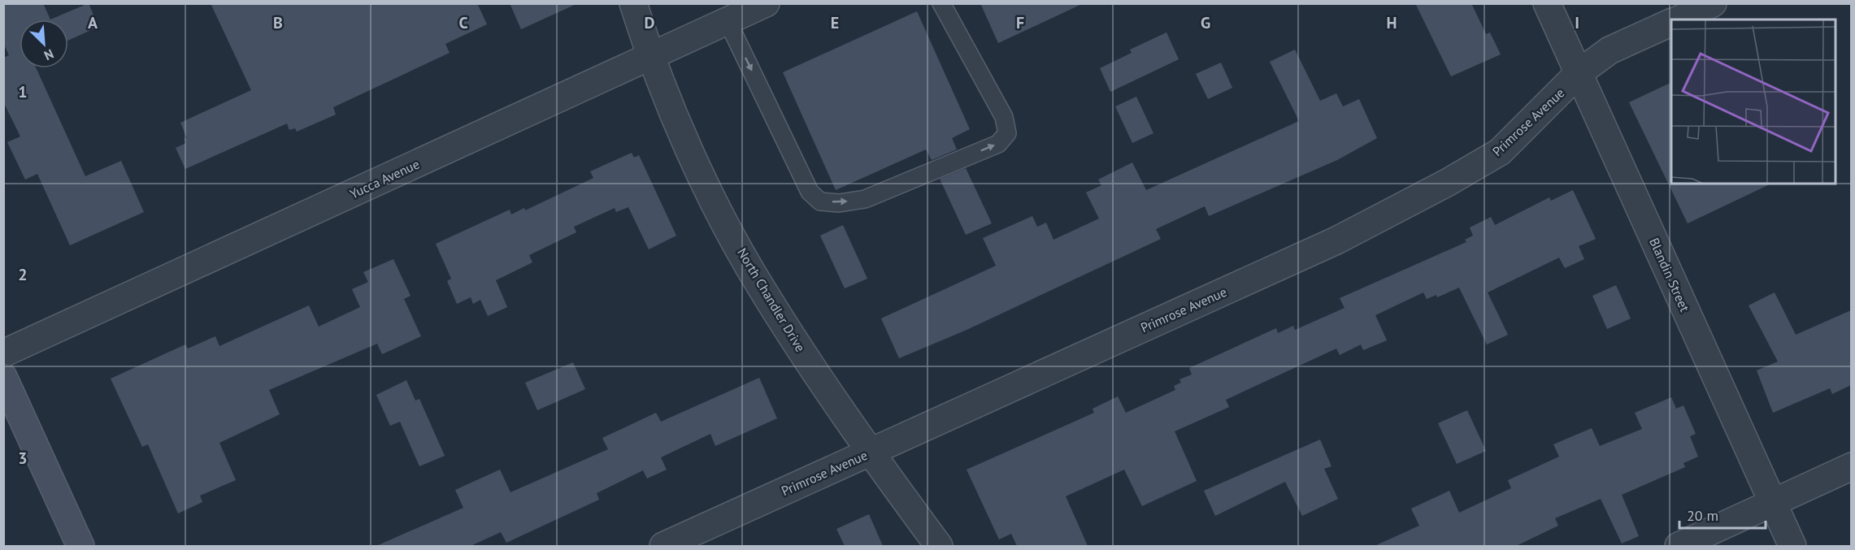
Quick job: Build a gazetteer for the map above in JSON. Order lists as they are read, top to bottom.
{
  "streets": {
    "street": [
      "Primrose Avenue",
      "Yucca Avenue",
      "Blandin Street",
      "North Chandler Drive"
    ]
  },
  "crossings": [
    ["Primrose Avenue", "Blandin Street"],
    ["Primrose Avenue", "North Chandler Drive"],
    ["Yucca Avenue", "North Chandler Drive"]
  ],
  "scale_bar": "20 m",
  "north": "bottom right",
  "grid": {
    "columns": [
      "A",
      "B",
      "C",
      "D",
      "E",
      "F",
      "G",
      "H",
      "I"
    ],
    "rows": ["1", "2", "3"]
  }
}
